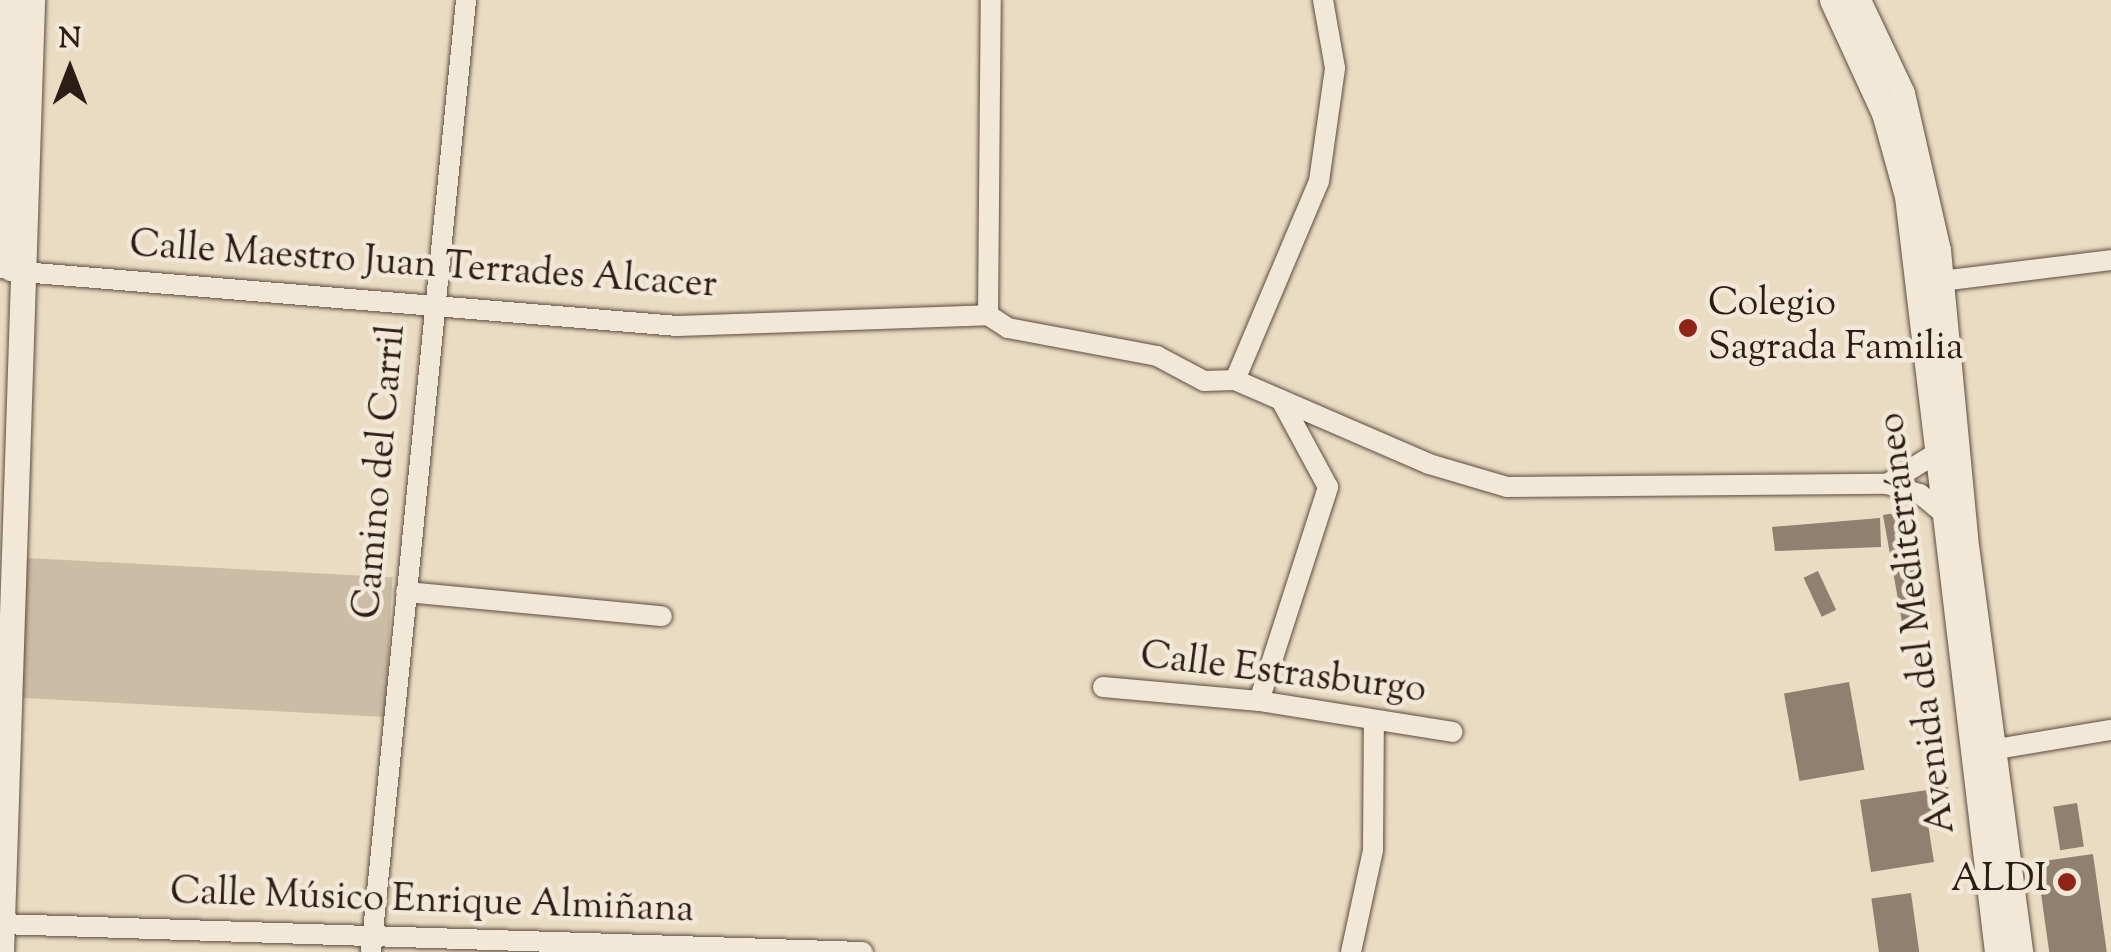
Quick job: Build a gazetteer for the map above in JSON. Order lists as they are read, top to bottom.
{
  "streets": {
    "street": [
      "Calle Maestro Juan Terrades Alcacer",
      "Camino del Carril",
      "Avenida del Mediterráneo",
      "Calle Estrasburgo",
      "Calle Músico Enrique Almiñana"
    ]
  },
  "crossings": [
    ["Calle Maestro Juan Terrades Alcacer", "Camino del Carril"],
    ["Calle Maestro Juan Terrades Alcacer", "Avenida del Mediterráneo"],
    ["Camino del Carril", "Calle Músico Enrique Almiñana"]
  ],
  "places": ["Colegio Sagrada Familia", "ALDI"],
  "north": "top"
}
